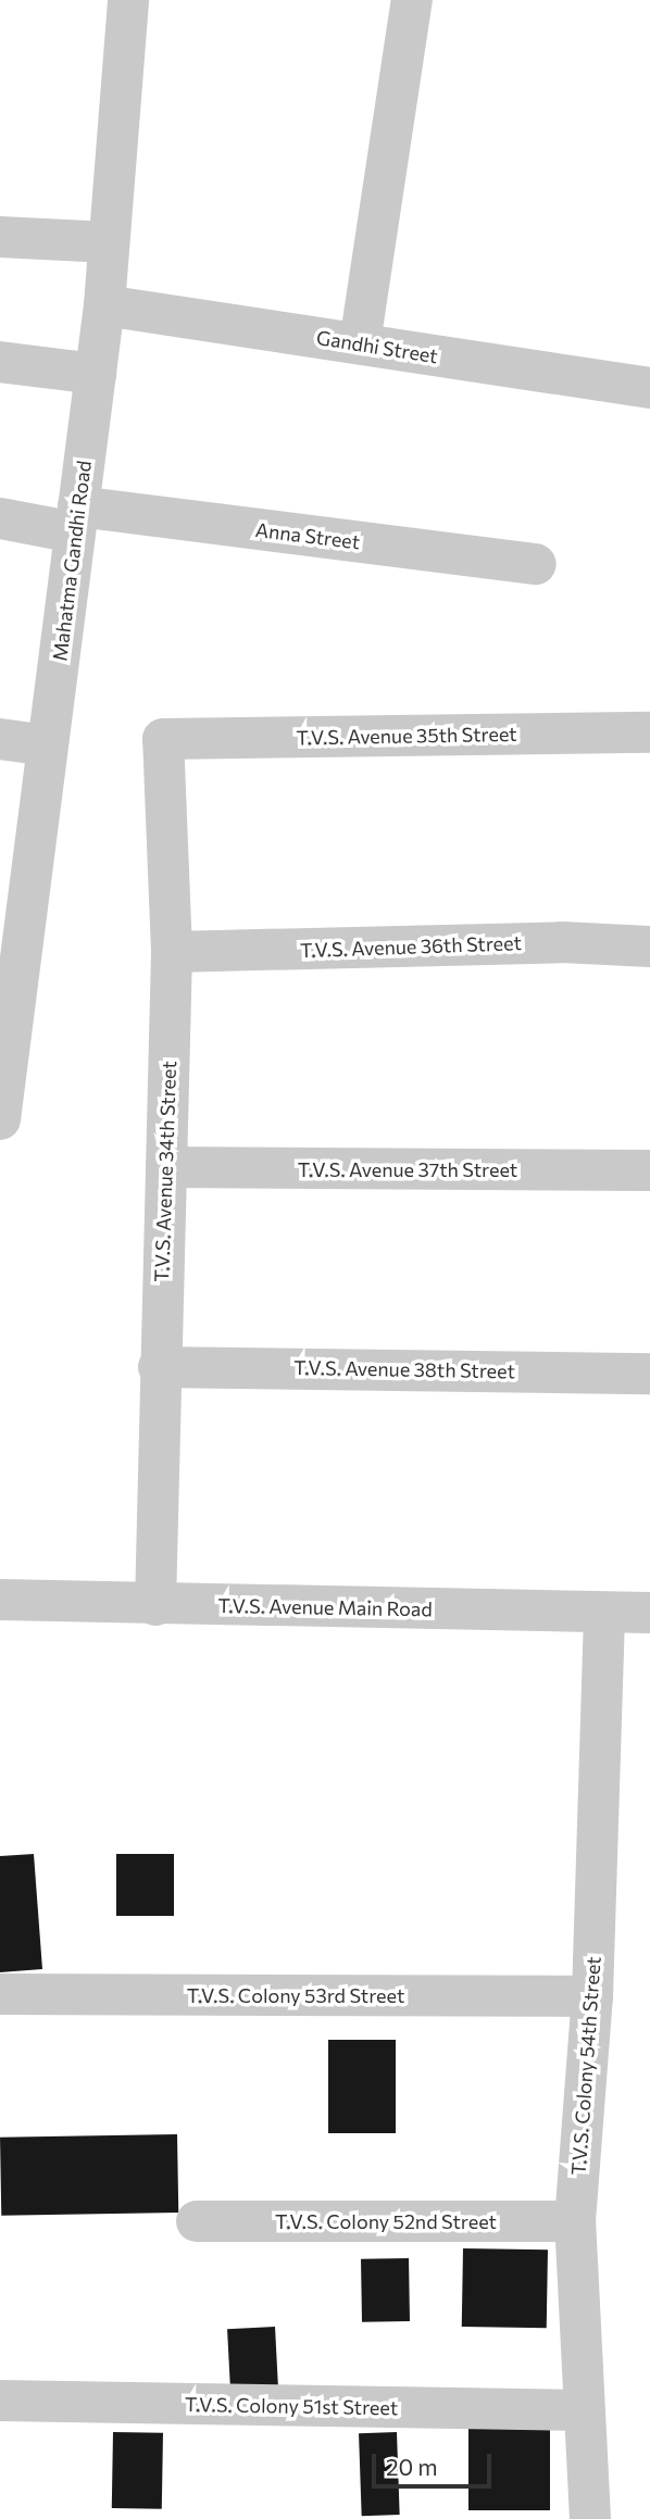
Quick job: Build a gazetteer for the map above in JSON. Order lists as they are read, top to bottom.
{
  "streets": {
    "street": [
      "Gandhi Street",
      "Anna Street",
      "Mahatma Gandhi Road",
      "T.V.S. Avenue 35th Street",
      "T.V.S. Avenue 36th Street",
      "T.V.S. Avenue 37th Street",
      "T.V.S. Avenue 34th Street",
      "T.V.S. Avenue 38th Street",
      "T.V.S. Avenue Main Road",
      "T.V.S. Colony 53rd Street",
      "T.V.S. Colony 54th Street",
      "T.V.S. Colony 52nd Street",
      "T.V.S. Colony 51st Street"
    ]
  },
  "crossings": [
    ["Gandhi Street", "Mahatma Gandhi Road"],
    ["Anna Street", "Mahatma Gandhi Road"],
    ["T.V.S. Avenue 35th Street", "T.V.S. Avenue 34th Street"],
    ["T.V.S. Avenue 36th Street", "T.V.S. Avenue 34th Street"],
    ["T.V.S. Avenue 37th Street", "T.V.S. Avenue 34th Street"],
    ["T.V.S. Avenue 34th Street", "T.V.S. Avenue 38th Street"],
    ["T.V.S. Avenue 34th Street", "T.V.S. Avenue Main Road"],
    ["T.V.S. Avenue Main Road", "T.V.S. Colony 54th Street"],
    ["T.V.S. Colony 53rd Street", "T.V.S. Colony 54th Street"],
    ["T.V.S. Colony 54th Street", "T.V.S. Colony 52nd Street"],
    ["T.V.S. Colony 54th Street", "T.V.S. Colony 51st Street"]
  ],
  "scale_bar": "20 m"
}
